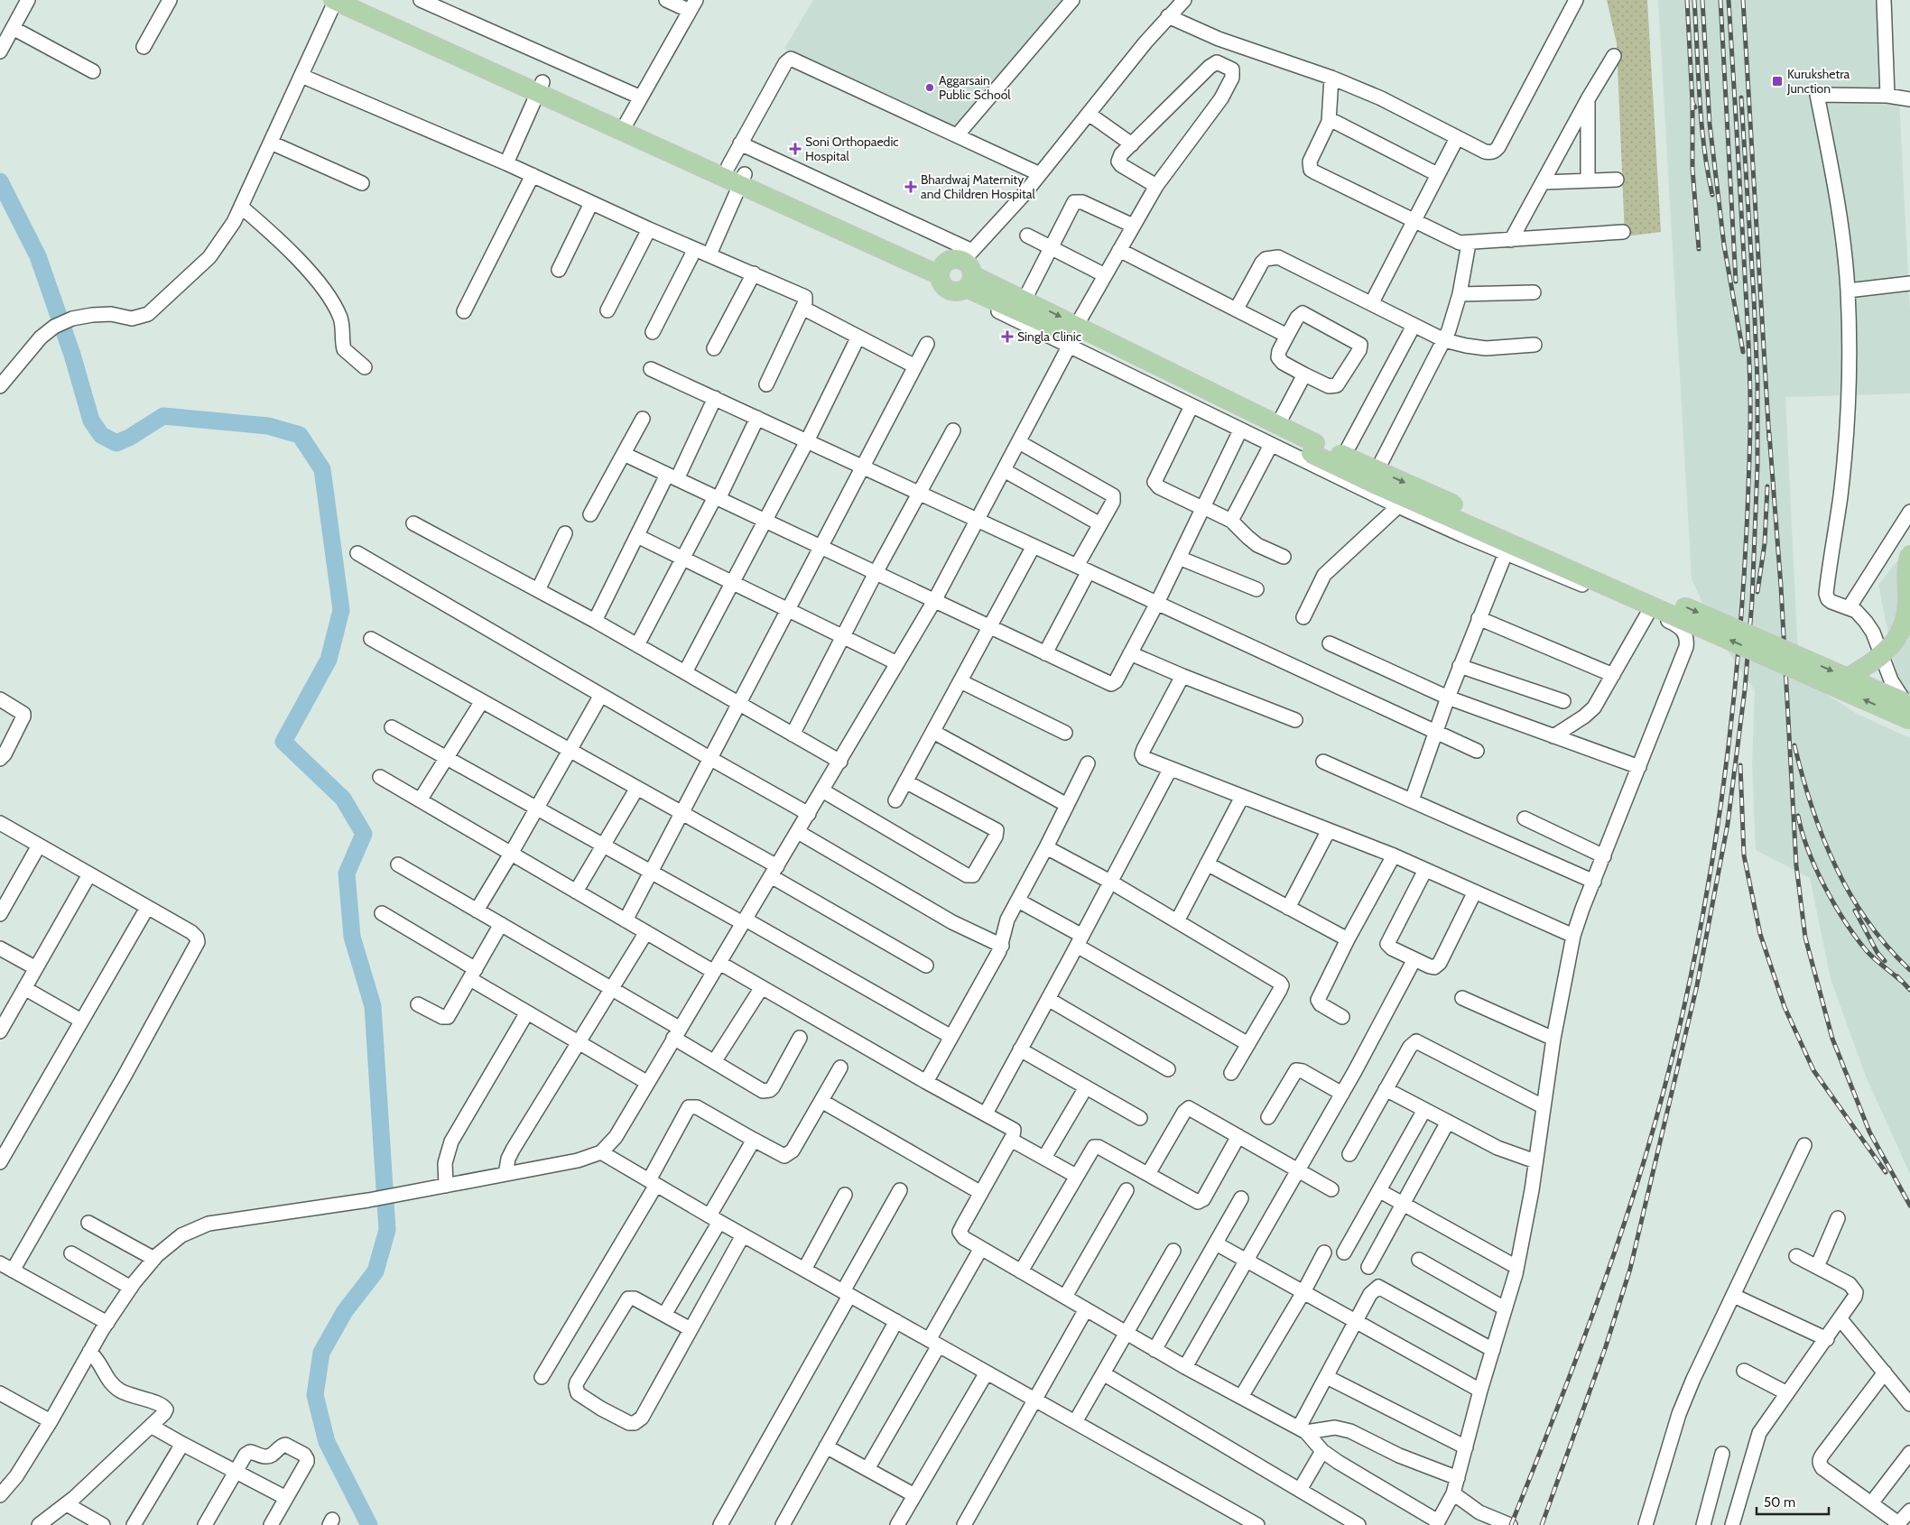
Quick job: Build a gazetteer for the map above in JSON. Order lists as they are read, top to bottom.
{
  "places": {
    "transit": ["Kurukshetra Junction"],
    "other": ["Aggarsain Public School"],
    "health": ["Soni Orthopaedic Hospital", "Bhardwaj Maternity and Children Hospital", "Singla Clinic"]
  },
  "scale_bar": "50 m"
}
